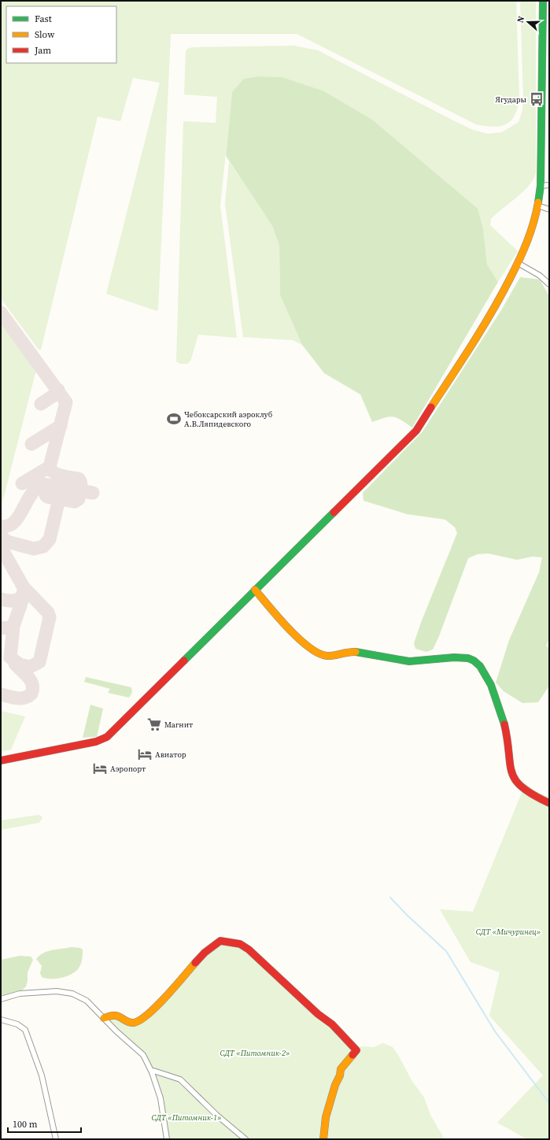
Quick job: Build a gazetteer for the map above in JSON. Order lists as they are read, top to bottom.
{
  "parks": ["СДТ «Мичуринец»", "СДТ «Питомник-2»", "СДТ «Питомник-1»"],
  "places": {
    "bus stop": ["Ягудары"],
    "sports": ["Чебоксарский аэроклуб А.В.Ляпидевского"],
    "supermarket": ["Магнит"],
    "hotel": ["Авиатор", "Аэропорт"]
  },
  "legend": ["Fast", "Slow", "Jam"],
  "scale_bar": "100 m",
  "north": "left"
}
